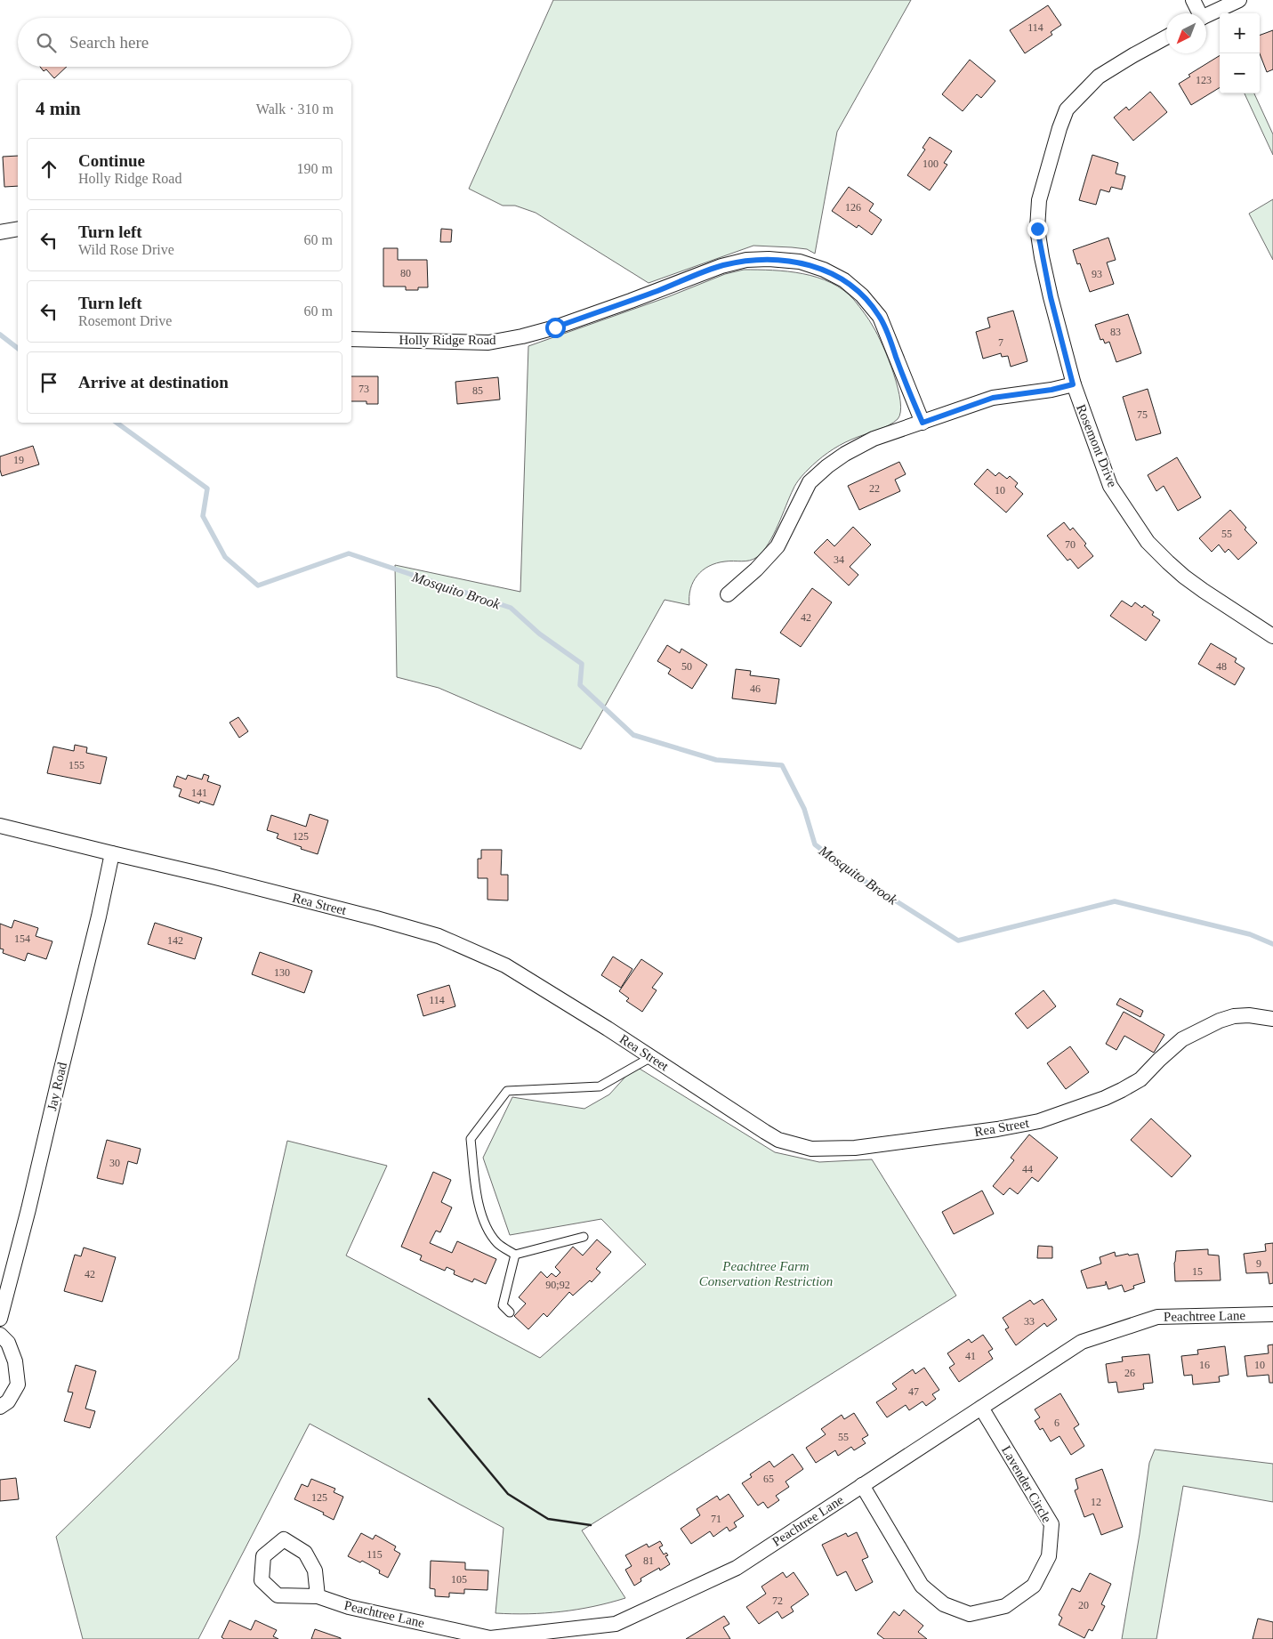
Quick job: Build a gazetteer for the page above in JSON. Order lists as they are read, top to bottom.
{
  "streets": {
    "street": [
      "Holly Ridge Road",
      "Rosemont Drive",
      "Rea Street",
      "Jay Road",
      "Peachtree Lane",
      "Lavender Circle"
    ]
  },
  "crossings": [
    ["Rea Street", "Jay Road"],
    ["Peachtree Lane", "Lavender Circle"]
  ],
  "water": ["Mosquito Brook"],
  "parks": ["Peachtree Farm Conservation Restriction"],
  "house_numbers": [
    "114",
    "123",
    "100",
    "126",
    "80",
    "93",
    "83",
    "7",
    "73",
    "85",
    "75",
    "19",
    "22",
    "10",
    "55",
    "70",
    "34",
    "42",
    "50",
    "48",
    "46",
    "155",
    "141",
    "125",
    "154",
    "142",
    "130",
    "114",
    "30",
    "44",
    "9",
    "15",
    "42",
    "90;92",
    "33",
    "41",
    "16",
    "10",
    "26",
    "47",
    "6",
    "55",
    "65",
    "125",
    "12",
    "71",
    "115",
    "81",
    "105",
    "72",
    "20"
  ],
  "north": "bottom left",
  "page": {
    "map_buttons": ["+", "−"],
    "search": "Search here",
    "heading": ["4 min", "Walk · 310 m"],
    "list": [
      ["Continue", "Holly Ridge Road", "190 m"],
      ["Turn left", "Wild Rose Drive", "60 m"],
      ["Turn left", "Rosemont Drive", "60 m"],
      "Arrive at destination"
    ]
  }
}
